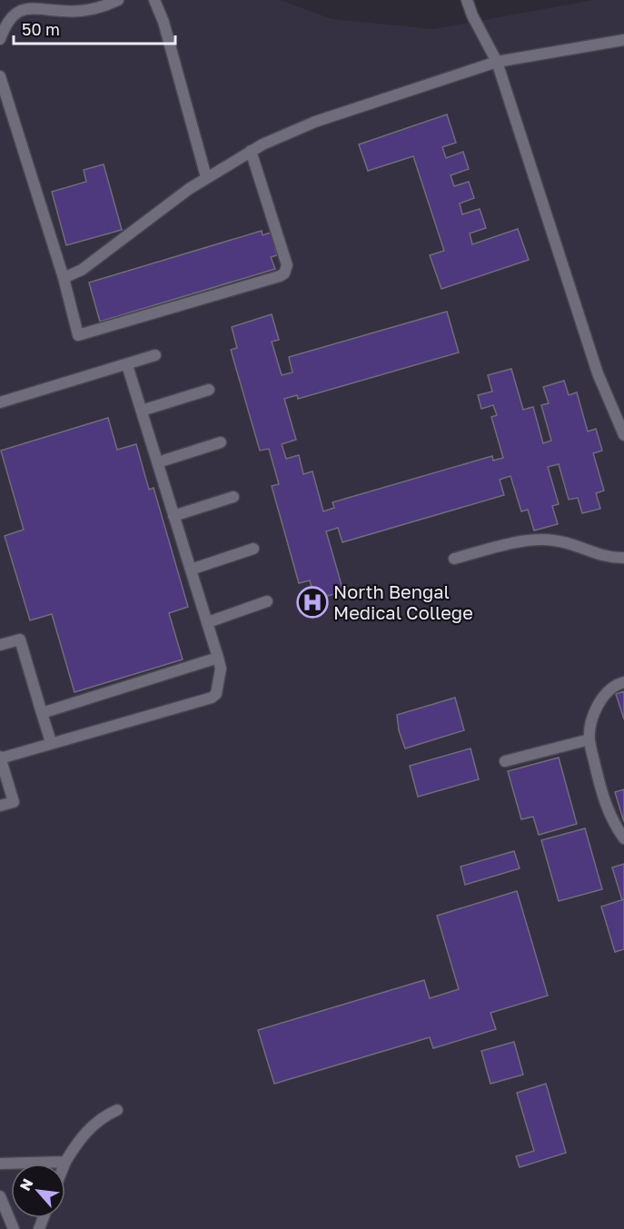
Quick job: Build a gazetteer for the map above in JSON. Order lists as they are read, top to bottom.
{
  "places": {
    "hospital": ["North Bengal Medical College"]
  },
  "scale_bar": "50 m",
  "north": "top left"
}
